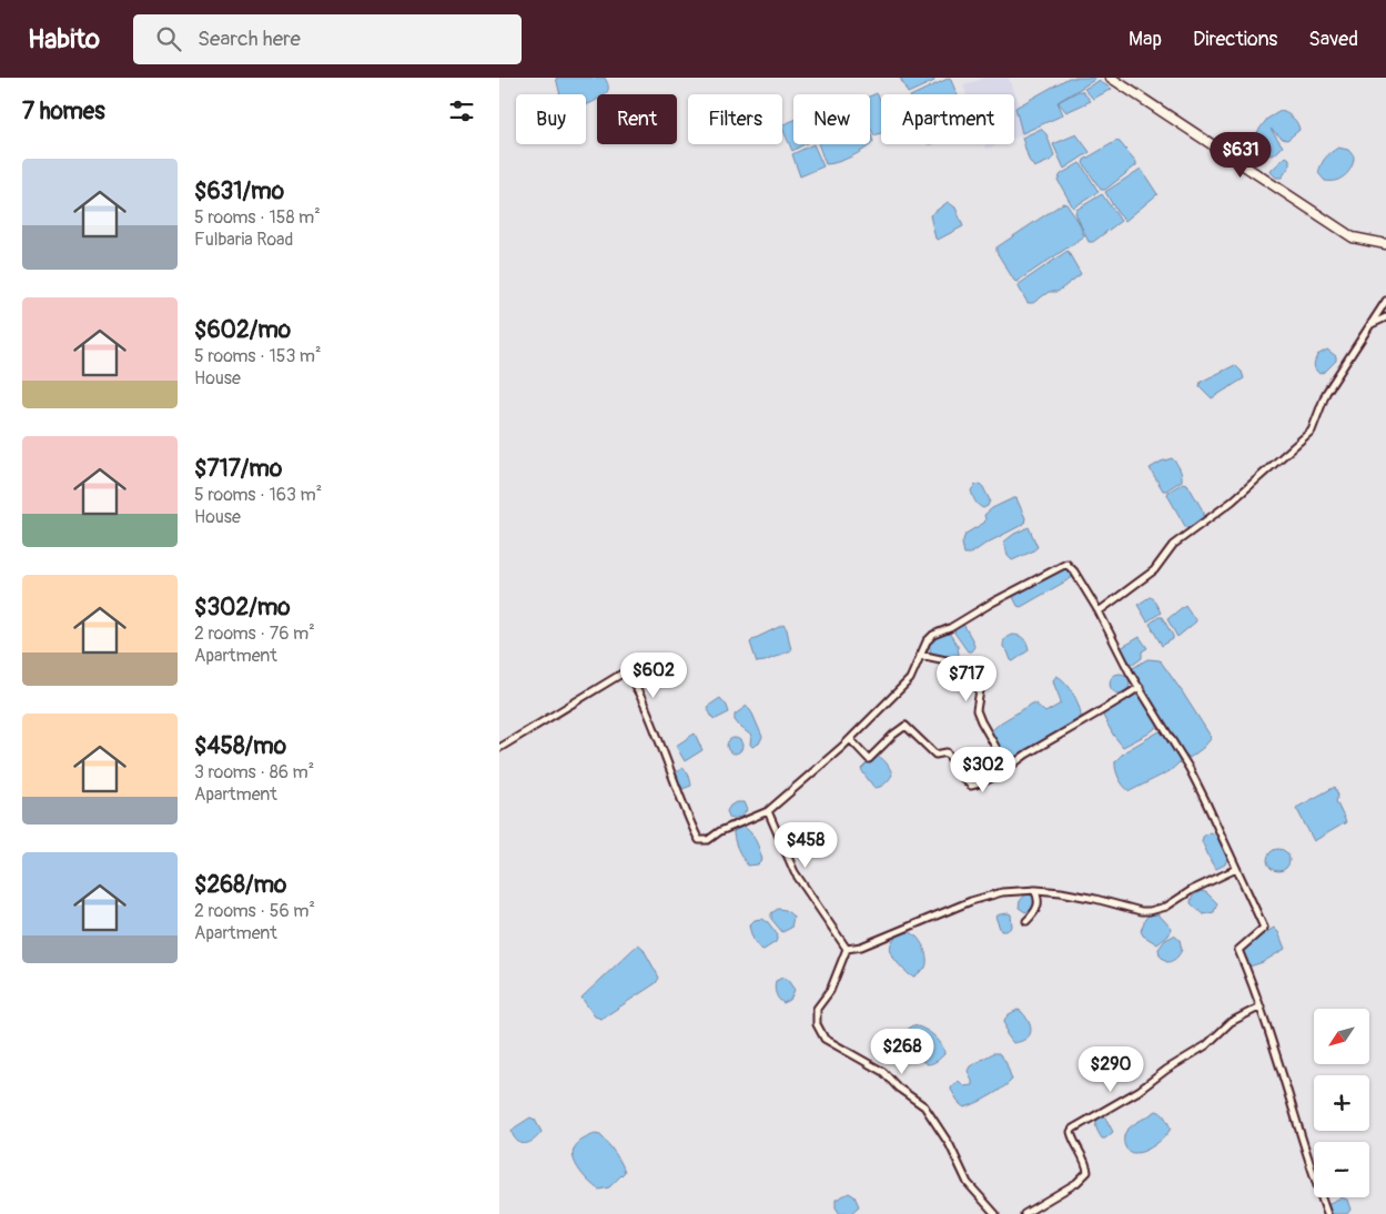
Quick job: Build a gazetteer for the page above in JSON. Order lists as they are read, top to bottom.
{
  "north": "bottom left",
  "page": {
    "header": "Habito",
    "search": "Search here",
    "nav": ["Map", "Directions", "Saved"],
    "heading": "7 homes",
    "chip": [
      "Buy",
      "Rent",
      "Filters",
      "New",
      "Apartment"
    ],
    "price": [
      "$631",
      "$602",
      "$717",
      "$302",
      "$458",
      "$268",
      "$290"
    ],
    "list": [
      {
        "name": "$631/mo",
        "note": "5 rooms · 158 m² · Fulbaria Road"
      },
      {
        "name": "$602/mo",
        "note": "5 rooms · 153 m² · House"
      },
      {
        "name": "$717/mo",
        "note": "5 rooms · 163 m² · House"
      },
      {
        "name": "$302/mo",
        "note": "2 rooms · 76 m² · Apartment"
      },
      {
        "name": "$458/mo",
        "note": "3 rooms · 86 m² · Apartment"
      },
      {
        "name": "$268/mo",
        "note": "2 rooms · 56 m² · Apartment"
      }
    ],
    "map_buttons": ["+", "−"]
  }
}
